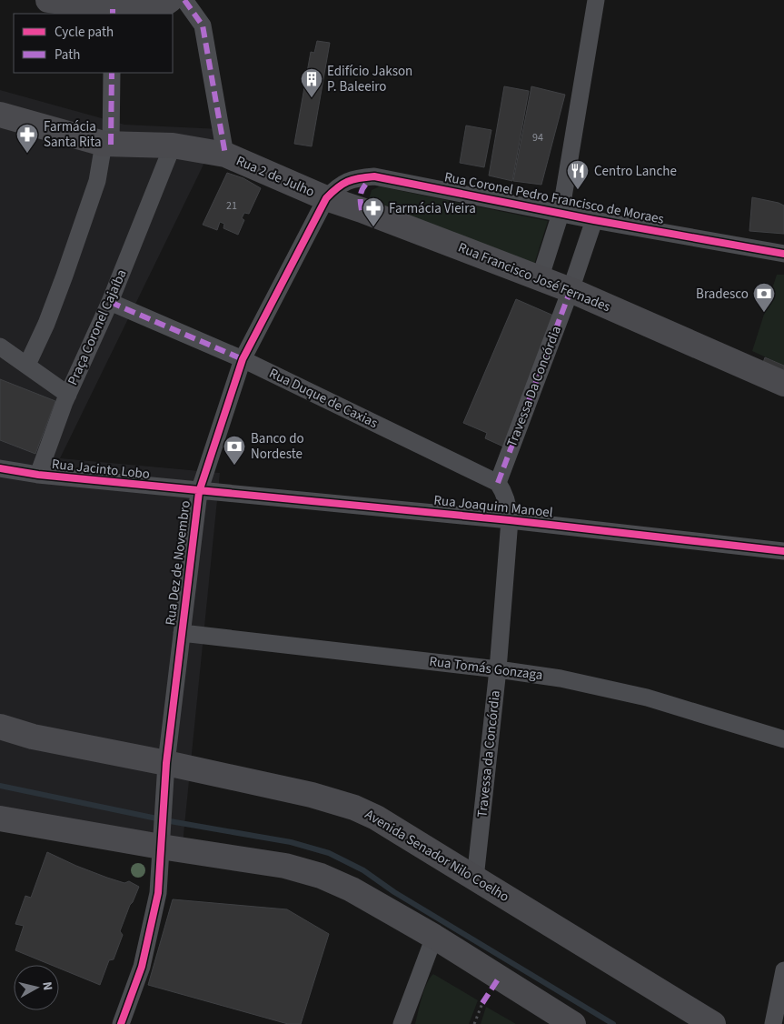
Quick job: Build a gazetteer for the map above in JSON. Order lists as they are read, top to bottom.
{
  "streets": {
    "main road": ["Rua 2 de Julho", "Rua Francisco José Fernades", "Avenida Senador Nilo Coelho"],
    "street": [
      "Rua Coronel Pedro Francisco de Moraes",
      "Praça Coronel Cajaíba",
      "Travessa Da Concórdia",
      "Rua Duque de Caxias",
      "Rua Jacinto Lobo",
      "Rua Joaquim Manoel",
      "Rua Dez de Novembro",
      "Rua Tomás Gonzaga",
      "Travessa da Concórdia"
    ]
  },
  "crossings": [
    ["Rua 2 de Julho", "Rua Coronel Pedro Francisco de Moraes"],
    ["Rua 2 de Julho", "Rua Francisco José Fernades"],
    ["Rua 2 de Julho", "Praça Coronel Cajaíba"],
    ["Rua 2 de Julho", "Rua Dez de Novembro"],
    ["Rua Coronel Pedro Francisco de Moraes", "Rua Francisco José Fernades"],
    ["Rua Coronel Pedro Francisco de Moraes", "Travessa Da Concórdia"],
    ["Rua Coronel Pedro Francisco de Moraes", "Rua Dez de Novembro"],
    ["Rua Francisco José Fernades", "Travessa Da Concórdia"],
    ["Rua Francisco José Fernades", "Rua Dez de Novembro"],
    ["Praça Coronel Cajaíba", "Rua Duque de Caxias"],
    ["Travessa Da Concórdia", "Rua Duque de Caxias"],
    ["Rua Duque de Caxias", "Rua Dez de Novembro"],
    ["Rua Jacinto Lobo", "Rua Joaquim Manoel"],
    ["Rua Jacinto Lobo", "Rua Dez de Novembro"],
    ["Rua Joaquim Manoel", "Rua Dez de Novembro"],
    ["Rua Joaquim Manoel", "Travessa da Concórdia"],
    ["Rua Dez de Novembro", "Rua Tomás Gonzaga"],
    ["Rua Dez de Novembro", "Avenida Senador Nilo Coelho"],
    ["Rua Tomás Gonzaga", "Travessa da Concórdia"],
    ["Travessa da Concórdia", "Avenida Senador Nilo Coelho"]
  ],
  "places": {
    "building": ["Edifício Jakson P. Baleeiro"],
    "pharmacy": ["Farmácia Santa Rita", "Farmácia Vieira"],
    "restaurant": ["Centro Lanche"],
    "bank": ["Bradesco", "Banco do Nordeste"]
  },
  "house_numbers": ["94", "21"],
  "legend": ["Cycle path", "Path"],
  "north": "right"
}
